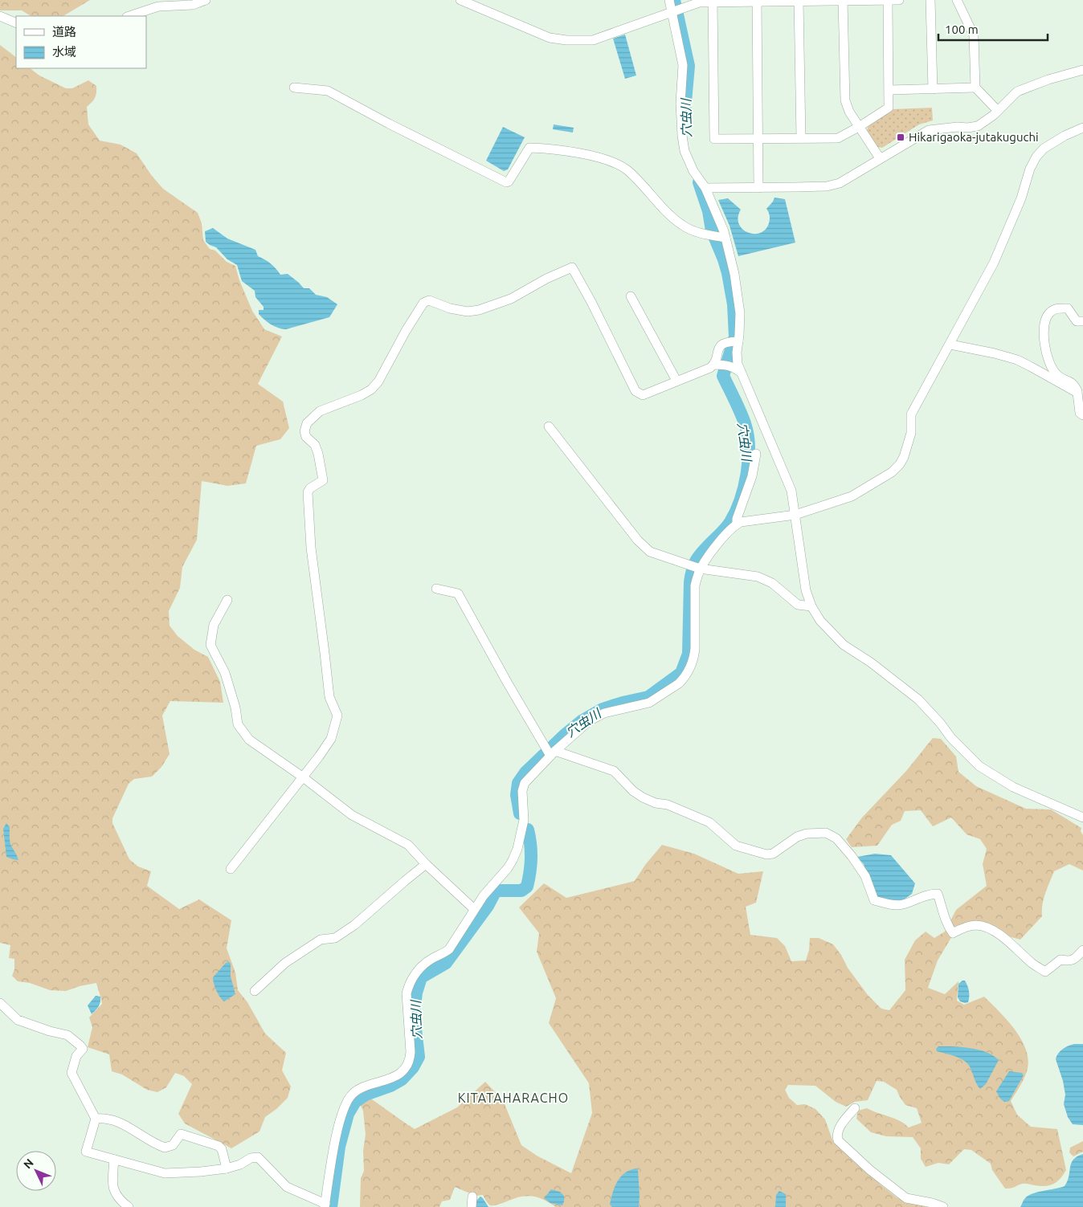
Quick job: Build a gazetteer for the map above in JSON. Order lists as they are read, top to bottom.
{
  "districts": ["KITATAHARACHO"],
  "water": ["穴虫川"],
  "places": {
    "transit": ["Hikarigaoka-jutakuguchi"]
  },
  "legend": ["道路", "水域"],
  "scale_bar": "100 m",
  "north": "top left"
}
